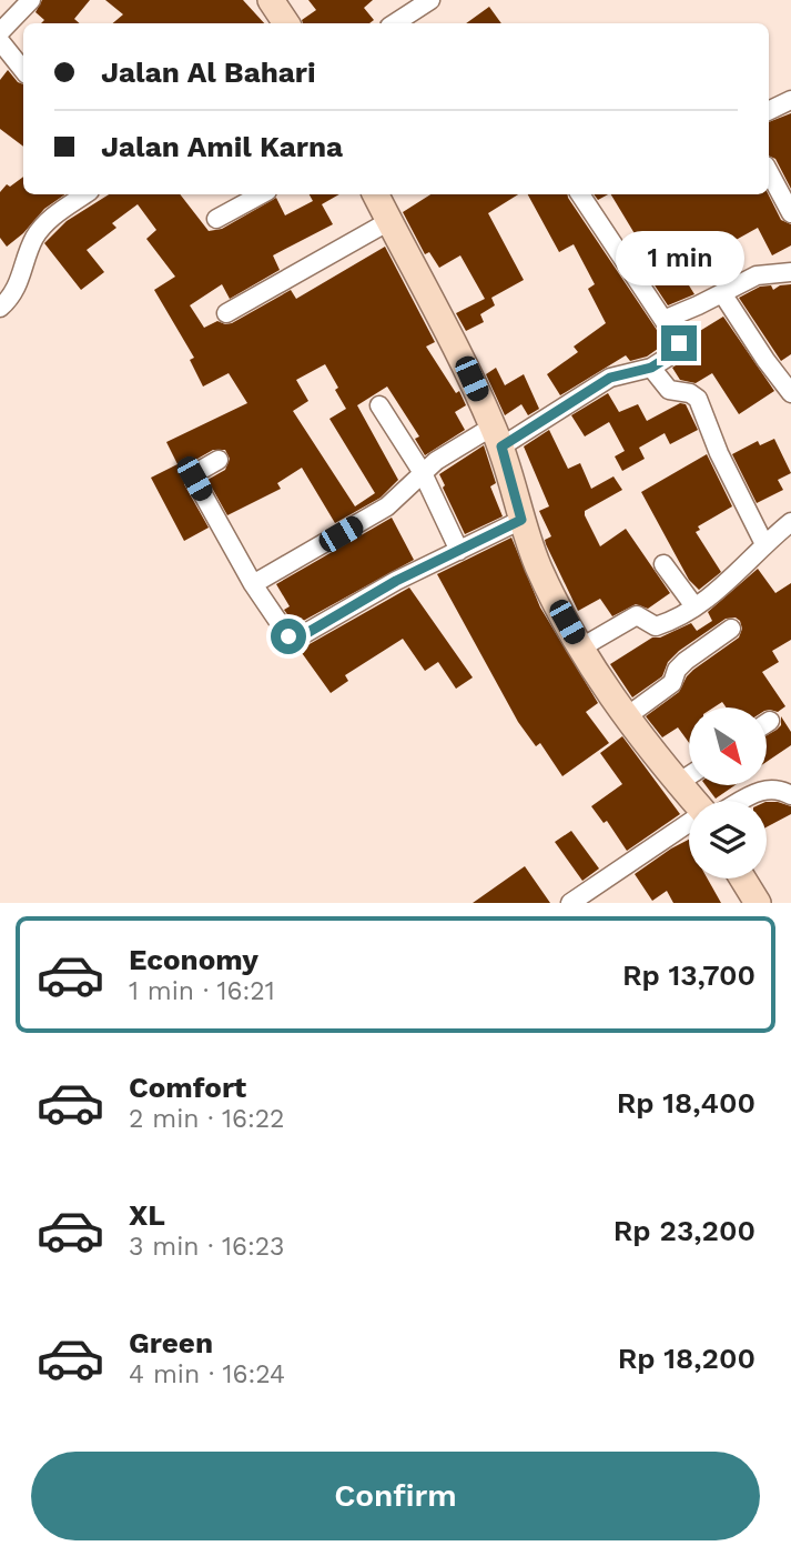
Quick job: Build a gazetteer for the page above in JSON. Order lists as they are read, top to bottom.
{
  "north": "bottom right",
  "page": {
    "banner": ["Jalan Al Bahari", "Jalan Amil Karna"],
    "bubble": "1 min",
    "list": [
      {
        "name": "Economy",
        "note": "1 min · 16:21",
        "value": "Rp 13,700"
      },
      {
        "name": "Comfort",
        "note": "2 min · 16:22",
        "value": "Rp 18,400"
      },
      {
        "name": "XL",
        "note": "3 min · 16:23",
        "value": "Rp 23,200"
      },
      {
        "name": "Green",
        "note": "4 min · 16:24",
        "value": "Rp 18,200"
      }
    ],
    "buttons": "Confirm"
  }
}
